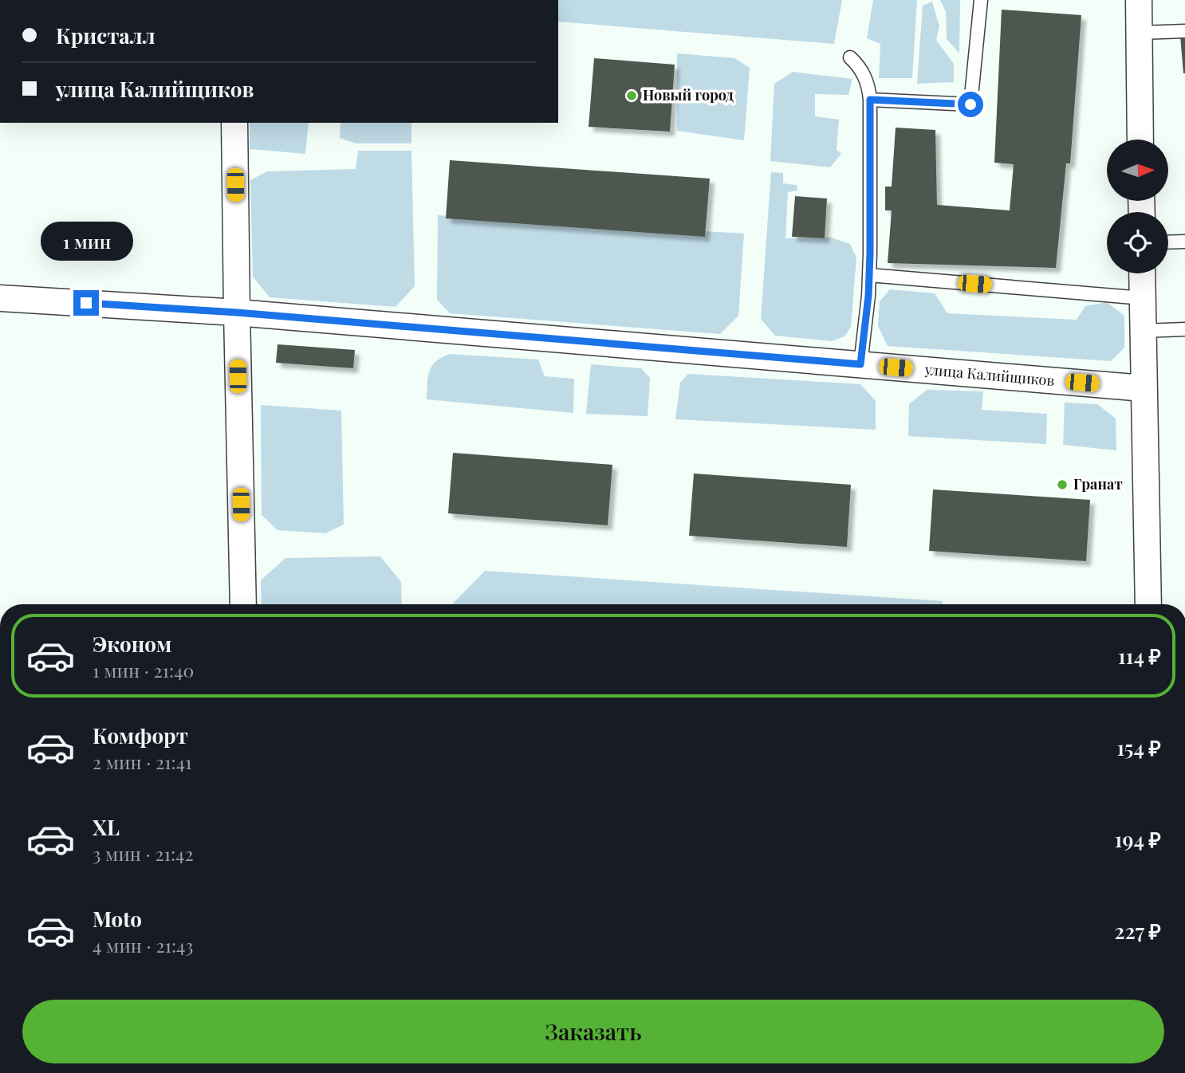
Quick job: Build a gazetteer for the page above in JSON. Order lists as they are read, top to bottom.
{
  "streets": {
    "street": ["улица Калийщиков"]
  },
  "places": ["Новый город", "Гранат"],
  "north": "right",
  "page": {
    "banner": ["Кристалл", "улица Калийщиков"],
    "bubble": "1 мин",
    "list": [
      {
        "name": "Эконом",
        "note": "1 мин · 21:40",
        "value": "114 ₽"
      },
      {
        "name": "Комфорт",
        "note": "2 мин · 21:41",
        "value": "154 ₽"
      },
      {
        "name": "XL",
        "note": "3 мин · 21:42",
        "value": "194 ₽"
      },
      {
        "name": "Moto",
        "note": "4 мин · 21:43",
        "value": "227 ₽"
      }
    ],
    "buttons": "Заказать"
  }
}
